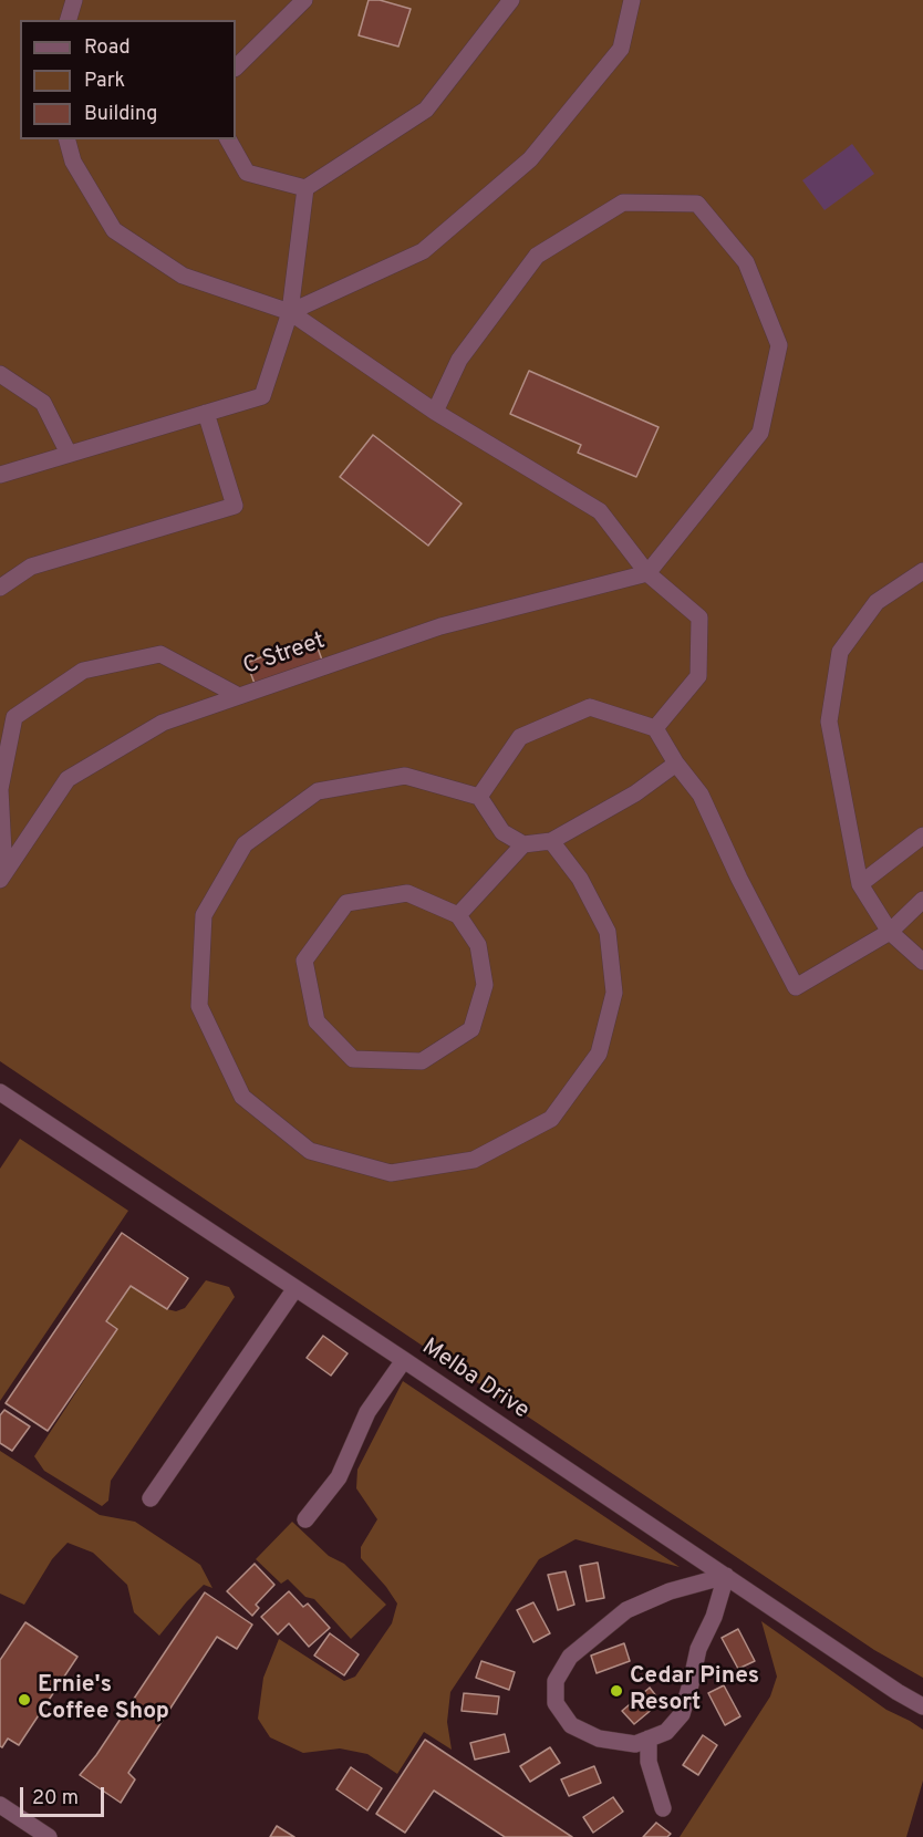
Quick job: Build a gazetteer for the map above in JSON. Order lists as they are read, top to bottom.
{
  "streets": {
    "street": ["C Street", "Melba Drive"]
  },
  "places": ["Cedar Pines Resort", "Ernie's Coffee Shop"],
  "legend": ["Road", "Park", "Building"],
  "scale_bar": "20 m"
}
